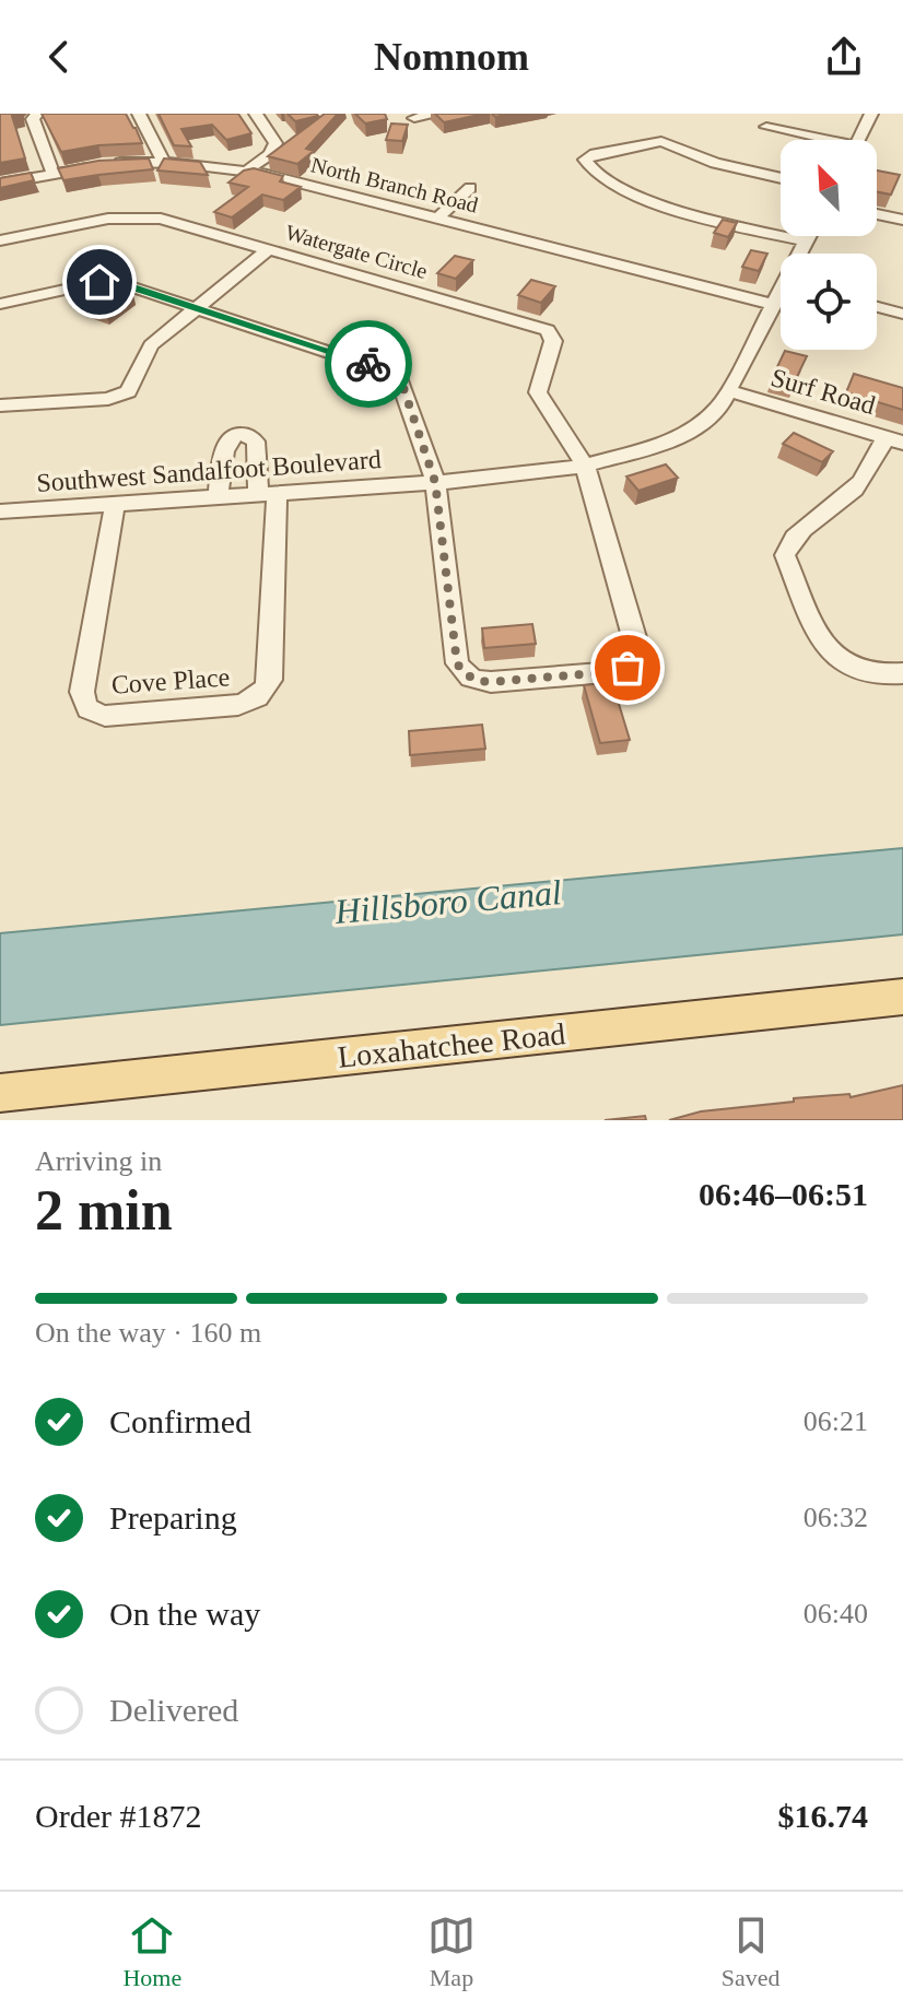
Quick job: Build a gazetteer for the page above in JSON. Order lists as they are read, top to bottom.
{
  "streets": {
    "main road": ["Loxahatchee Road"],
    "street": [
      "North Branch Road",
      "Watergate Circle",
      "Surf Road",
      "Southwest Sandalfoot Boulevard",
      "Cove Place"
    ]
  },
  "crossings": [
    ["North Branch Road", "Southwest Sandalfoot Boulevard"],
    ["Watergate Circle", "Southwest Sandalfoot Boulevard"],
    ["Surf Road", "Southwest Sandalfoot Boulevard"],
    ["Southwest Sandalfoot Boulevard", "Cove Place"]
  ],
  "water": ["Hillsboro Canal"],
  "north": "top left",
  "page": {
    "header": "Nomnom",
    "heading": ["2 min", "Arriving in", "06:46–06:51"],
    "panel": ["Order #1872", "$16.74"],
    "bar": "On the way · 160 m",
    "list": [
      ["Confirmed", "06:21"],
      ["Preparing", "06:32"],
      ["On the way", "06:40"],
      "Delivered"
    ],
    "tabs": ["Home", "Map", "Saved"]
  }
}
